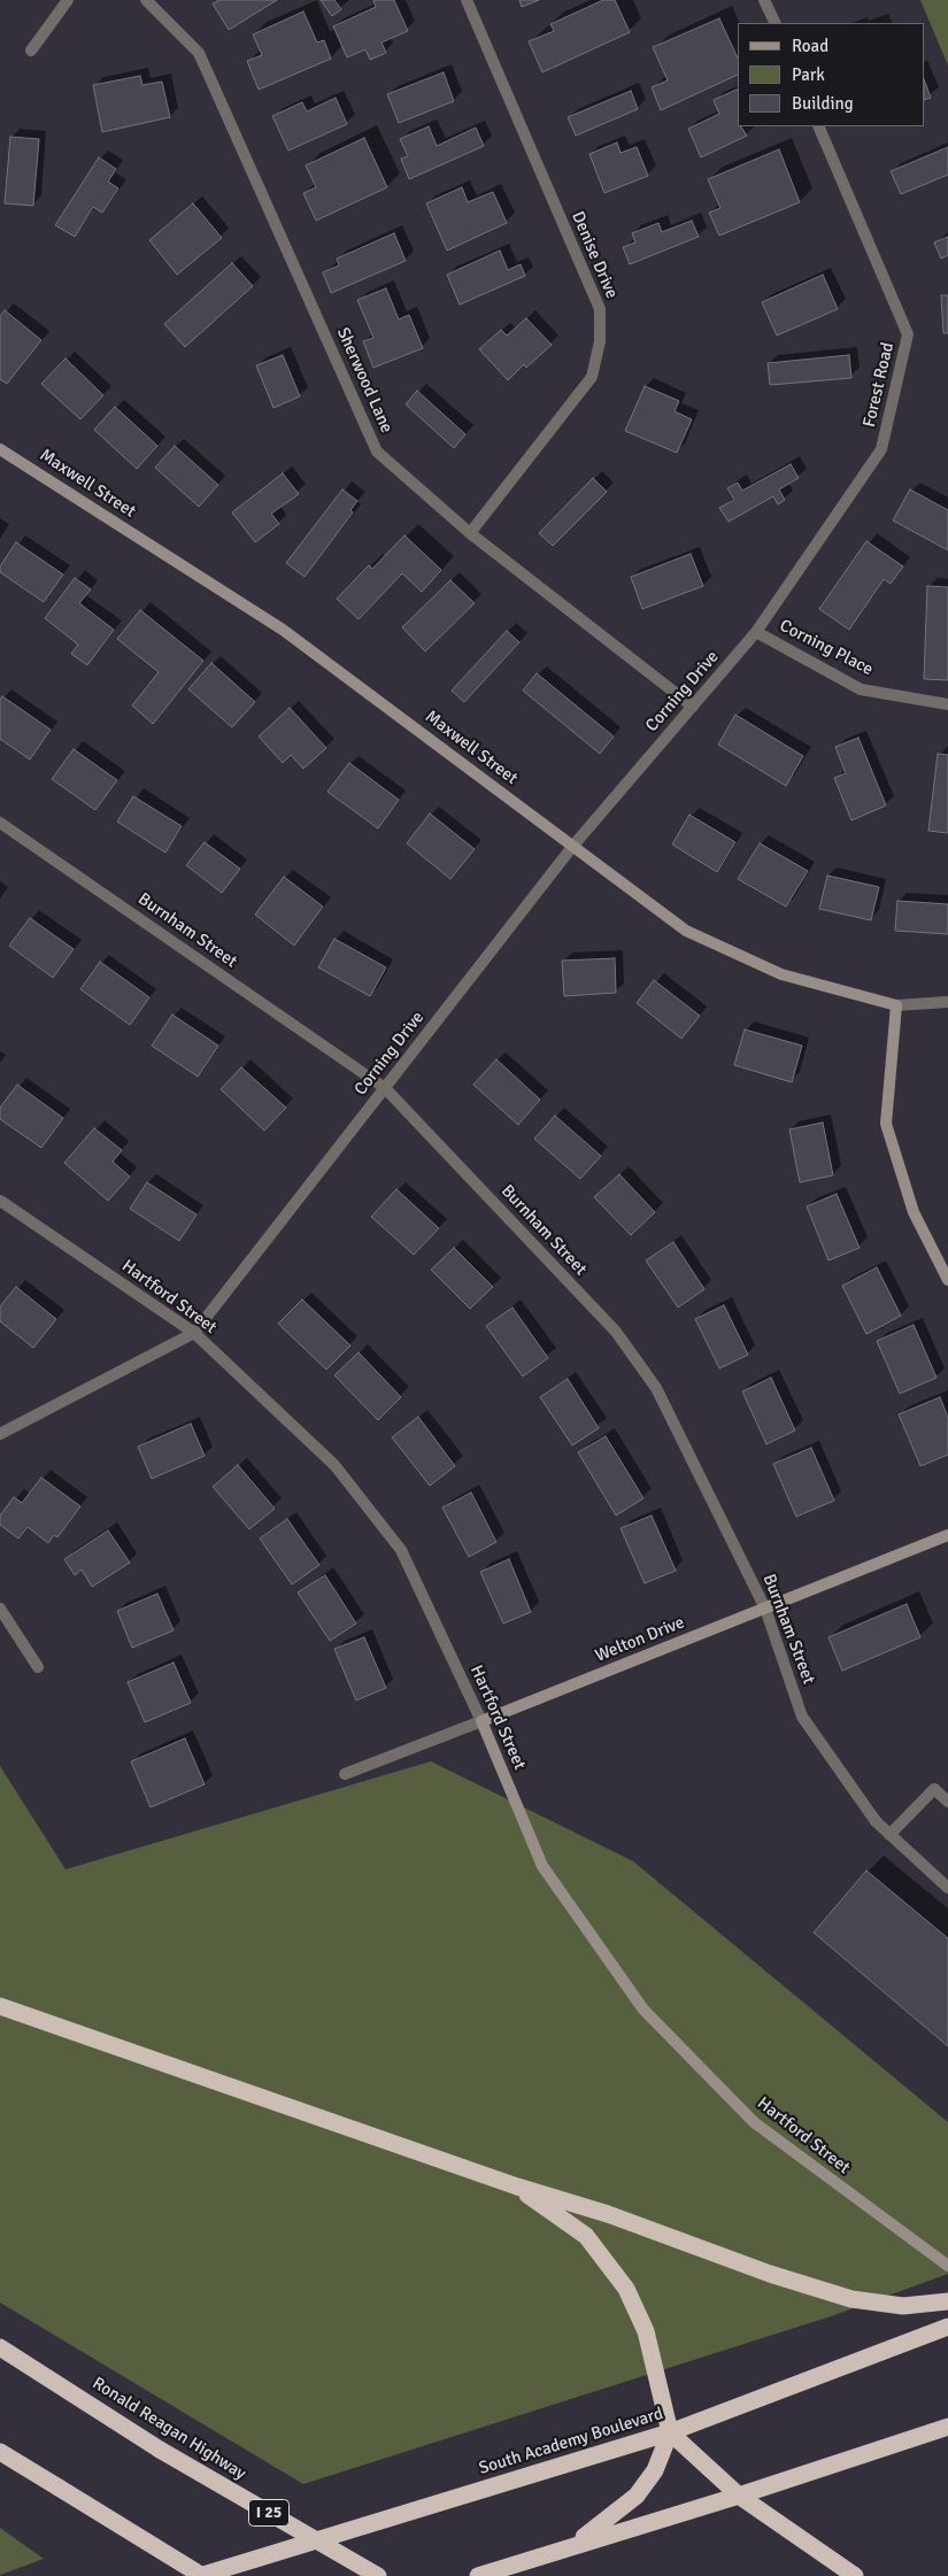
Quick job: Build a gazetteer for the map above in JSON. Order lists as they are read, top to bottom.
{
  "streets": {
    "highway": ["Ronald Reagan Highway", "South Academy Boulevard", "I 25"],
    "street": [
      "Denise Drive",
      "Sherwood Lane",
      "Forest Road",
      "Maxwell Street",
      "Corning Place",
      "Corning Drive",
      "Burnham Street",
      "Hartford Street",
      "Welton Drive"
    ]
  },
  "crossings": [
    ["Denise Drive", "Sherwood Lane"],
    ["Sherwood Lane", "Corning Drive"],
    ["Forest Road", "Corning Place"],
    ["Forest Road", "Corning Drive"],
    ["Maxwell Street", "Corning Drive"],
    ["Corning Place", "Corning Drive"],
    ["Corning Drive", "Burnham Street"],
    ["Corning Drive", "Hartford Street"],
    ["Burnham Street", "Welton Drive"],
    ["Hartford Street", "Welton Drive"]
  ],
  "legend": ["Road", "Park", "Building"]
}
